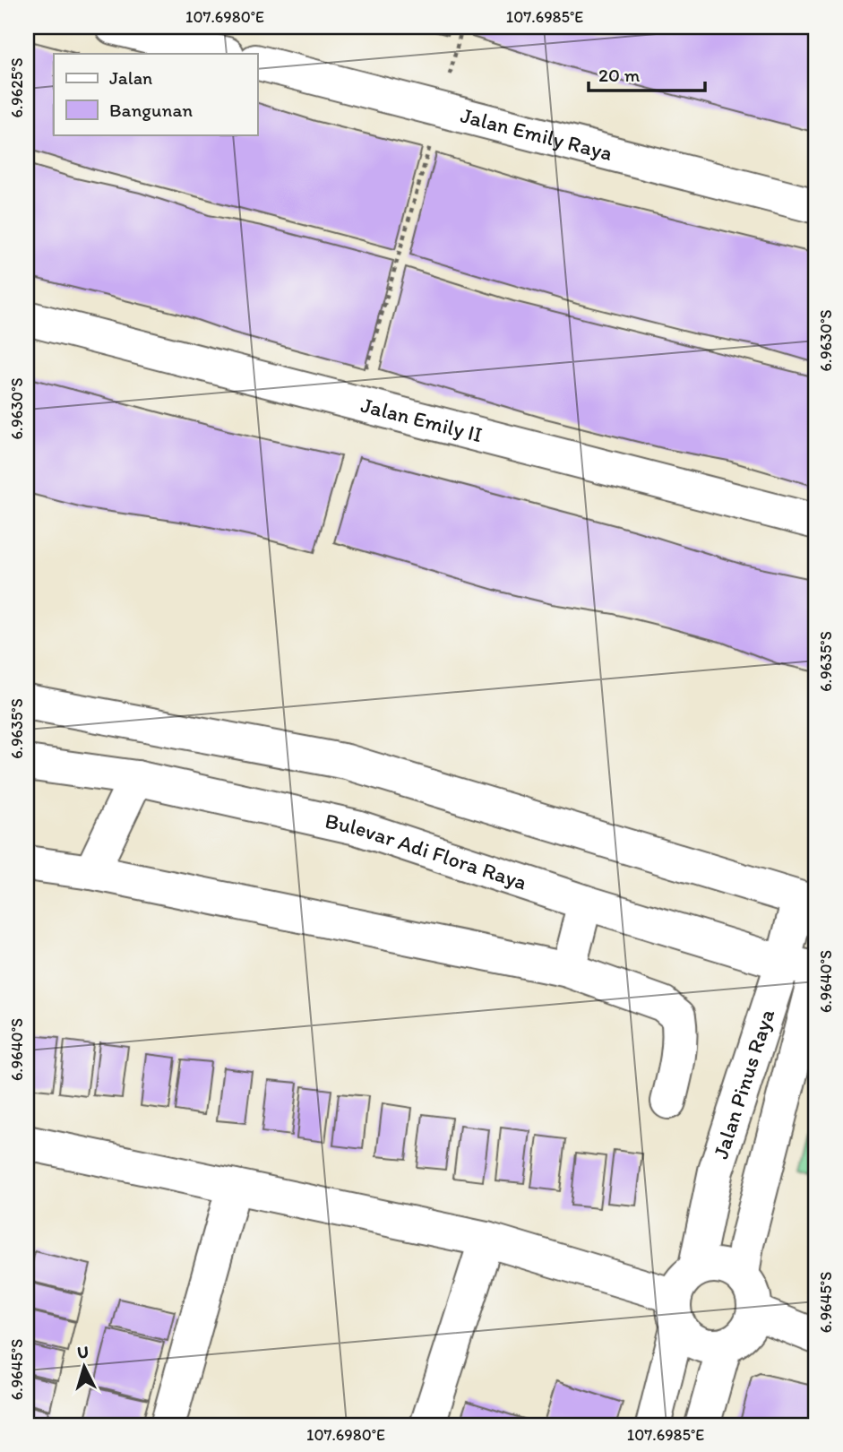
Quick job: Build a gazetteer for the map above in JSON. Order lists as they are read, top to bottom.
{
  "streets": {
    "street": [
      "Jalan Emily Raya",
      "Jalan Emily II",
      "Bulevar Adi Flora Raya",
      "Jalan Pinus Raya"
    ]
  },
  "crossings": [
    ["Bulevar Adi Flora Raya", "Jalan Pinus Raya"]
  ],
  "legend": ["Jalan", "Bangunan"],
  "scale_bar": "20 m",
  "north": "top",
  "coordinates": [
    "107.6980°E",
    "107.6985°E",
    "6.9625°S",
    "6.9630°S",
    "6.9635°S",
    "6.9640°S",
    "6.9645°S"
  ]
}
